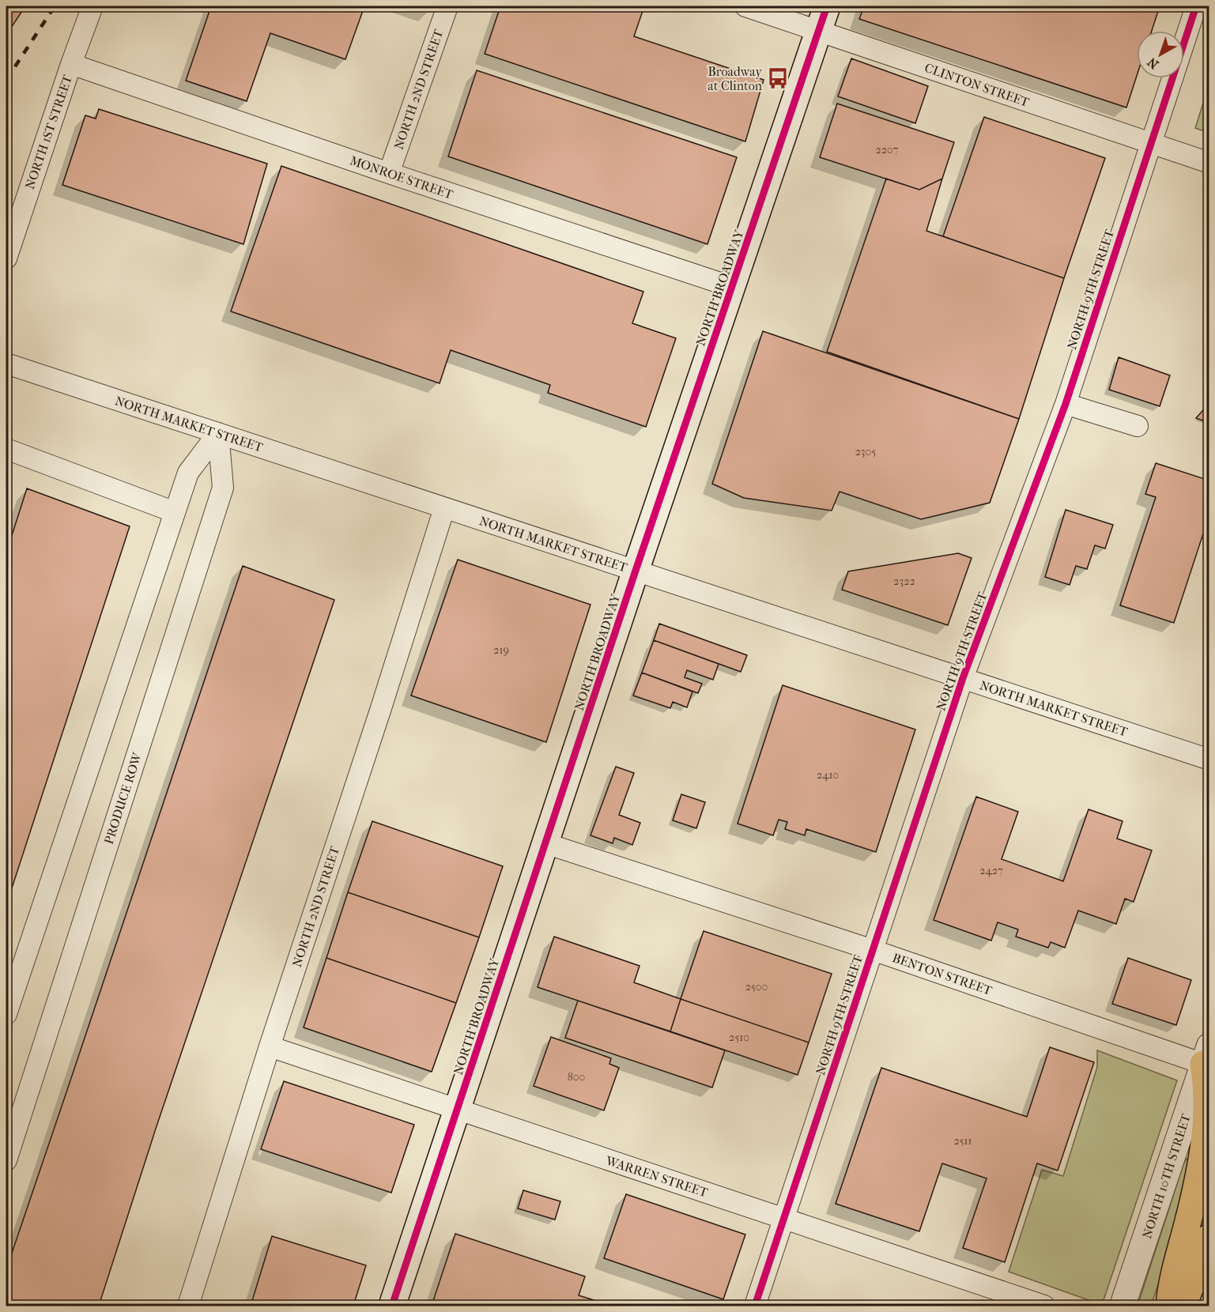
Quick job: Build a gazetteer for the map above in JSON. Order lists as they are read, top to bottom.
{
  "streets": {
    "main road": ["NORTH BROADWAY"],
    "street": [
      "CLINTON STREET",
      "NORTH 2ND STREET",
      "NORTH 1ST STREET",
      "MONROE STREET",
      "NORTH 9TH STREET",
      "NORTH MARKET STREET",
      "PRODUCE ROW",
      "BENTON STREET",
      "WARREN STREET",
      "NORTH 10TH STREET"
    ]
  },
  "crossings": [
    ["CLINTON STREET", "NORTH BROADWAY"],
    ["CLINTON STREET", "NORTH 9TH STREET"],
    ["NORTH 2ND STREET", "MONROE STREET"],
    ["NORTH 2ND STREET", "NORTH MARKET STREET"],
    ["NORTH 2ND STREET", "WARREN STREET"],
    ["NORTH 1ST STREET", "MONROE STREET"],
    ["MONROE STREET", "NORTH BROADWAY"],
    ["NORTH BROADWAY", "NORTH MARKET STREET"],
    ["NORTH BROADWAY", "BENTON STREET"],
    ["NORTH BROADWAY", "WARREN STREET"],
    ["NORTH 9TH STREET", "NORTH MARKET STREET"],
    ["NORTH 9TH STREET", "BENTON STREET"],
    ["NORTH 9TH STREET", "WARREN STREET"],
    ["NORTH MARKET STREET", "PRODUCE ROW"],
    ["BENTON STREET", "NORTH 10TH STREET"]
  ],
  "places": {
    "bus stop": ["Broadway at Clinton"]
  },
  "house_numbers": [
    "2207",
    "2305",
    "2322",
    "219",
    "2410",
    "2427",
    "2500",
    "2510",
    "800",
    "2511"
  ],
  "north": "bottom left"
}
